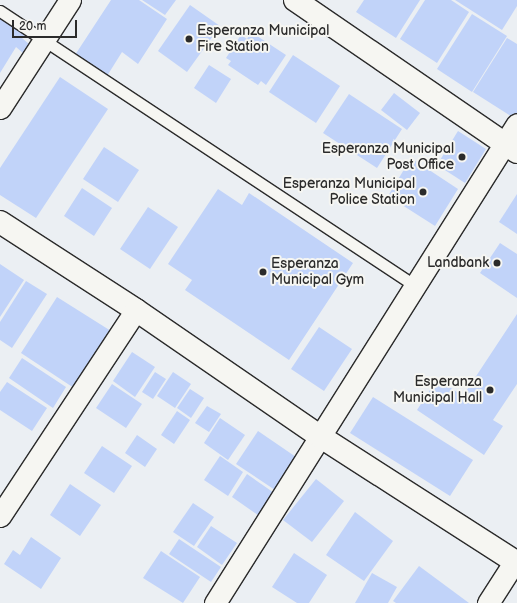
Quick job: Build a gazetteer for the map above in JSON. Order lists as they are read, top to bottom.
{
  "places": [
    "Esperanza Municipal Fire Station",
    "Esperanza Municipal Post Office",
    "Esperanza Municipal Police Station",
    "Landbank",
    "Esperanza Municipal Gym",
    "Esperanza Municipal Hall"
  ],
  "scale_bar": "20 m"
}
